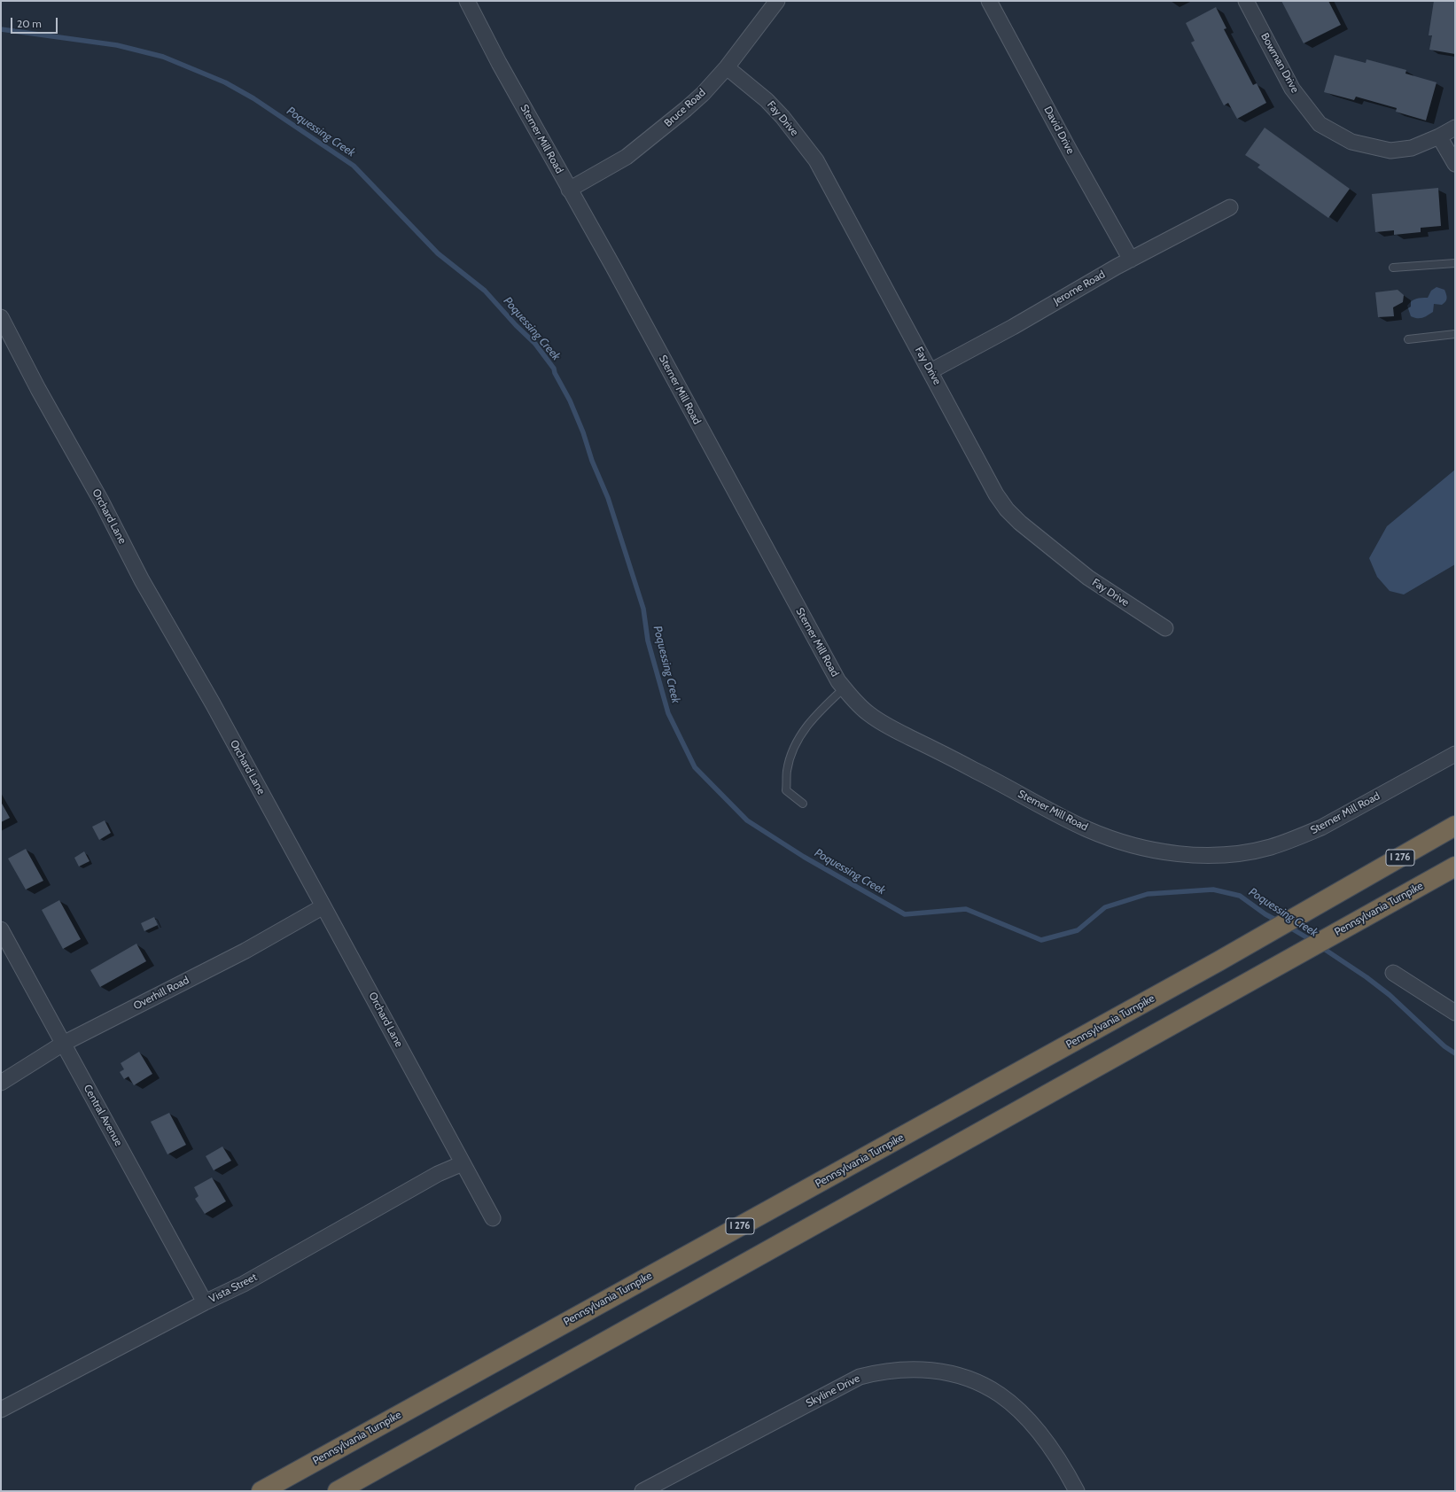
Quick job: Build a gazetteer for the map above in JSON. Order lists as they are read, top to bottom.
{
  "streets": {
    "highway": ["I 276", "Pennsylvania Turnpike"],
    "street": [
      "Bowman Drive",
      "Bruce Road",
      "Fay Drive",
      "David Drive",
      "Sterner Mill Road",
      "Jerome Road",
      "Orchard Lane",
      "Overhill Road",
      "Central Avenue",
      "Vista Street",
      "Skyline Drive"
    ]
  },
  "crossings": [
    ["Bruce Road", "Fay Drive"],
    ["Bruce Road", "Sterner Mill Road"],
    ["Fay Drive", "Jerome Road"],
    ["David Drive", "Jerome Road"],
    ["Orchard Lane", "Overhill Road"],
    ["Orchard Lane", "Vista Street"],
    ["Overhill Road", "Central Avenue"],
    ["Central Avenue", "Vista Street"]
  ],
  "water": ["Poquessing Creek"],
  "scale_bar": "20 m"
}
